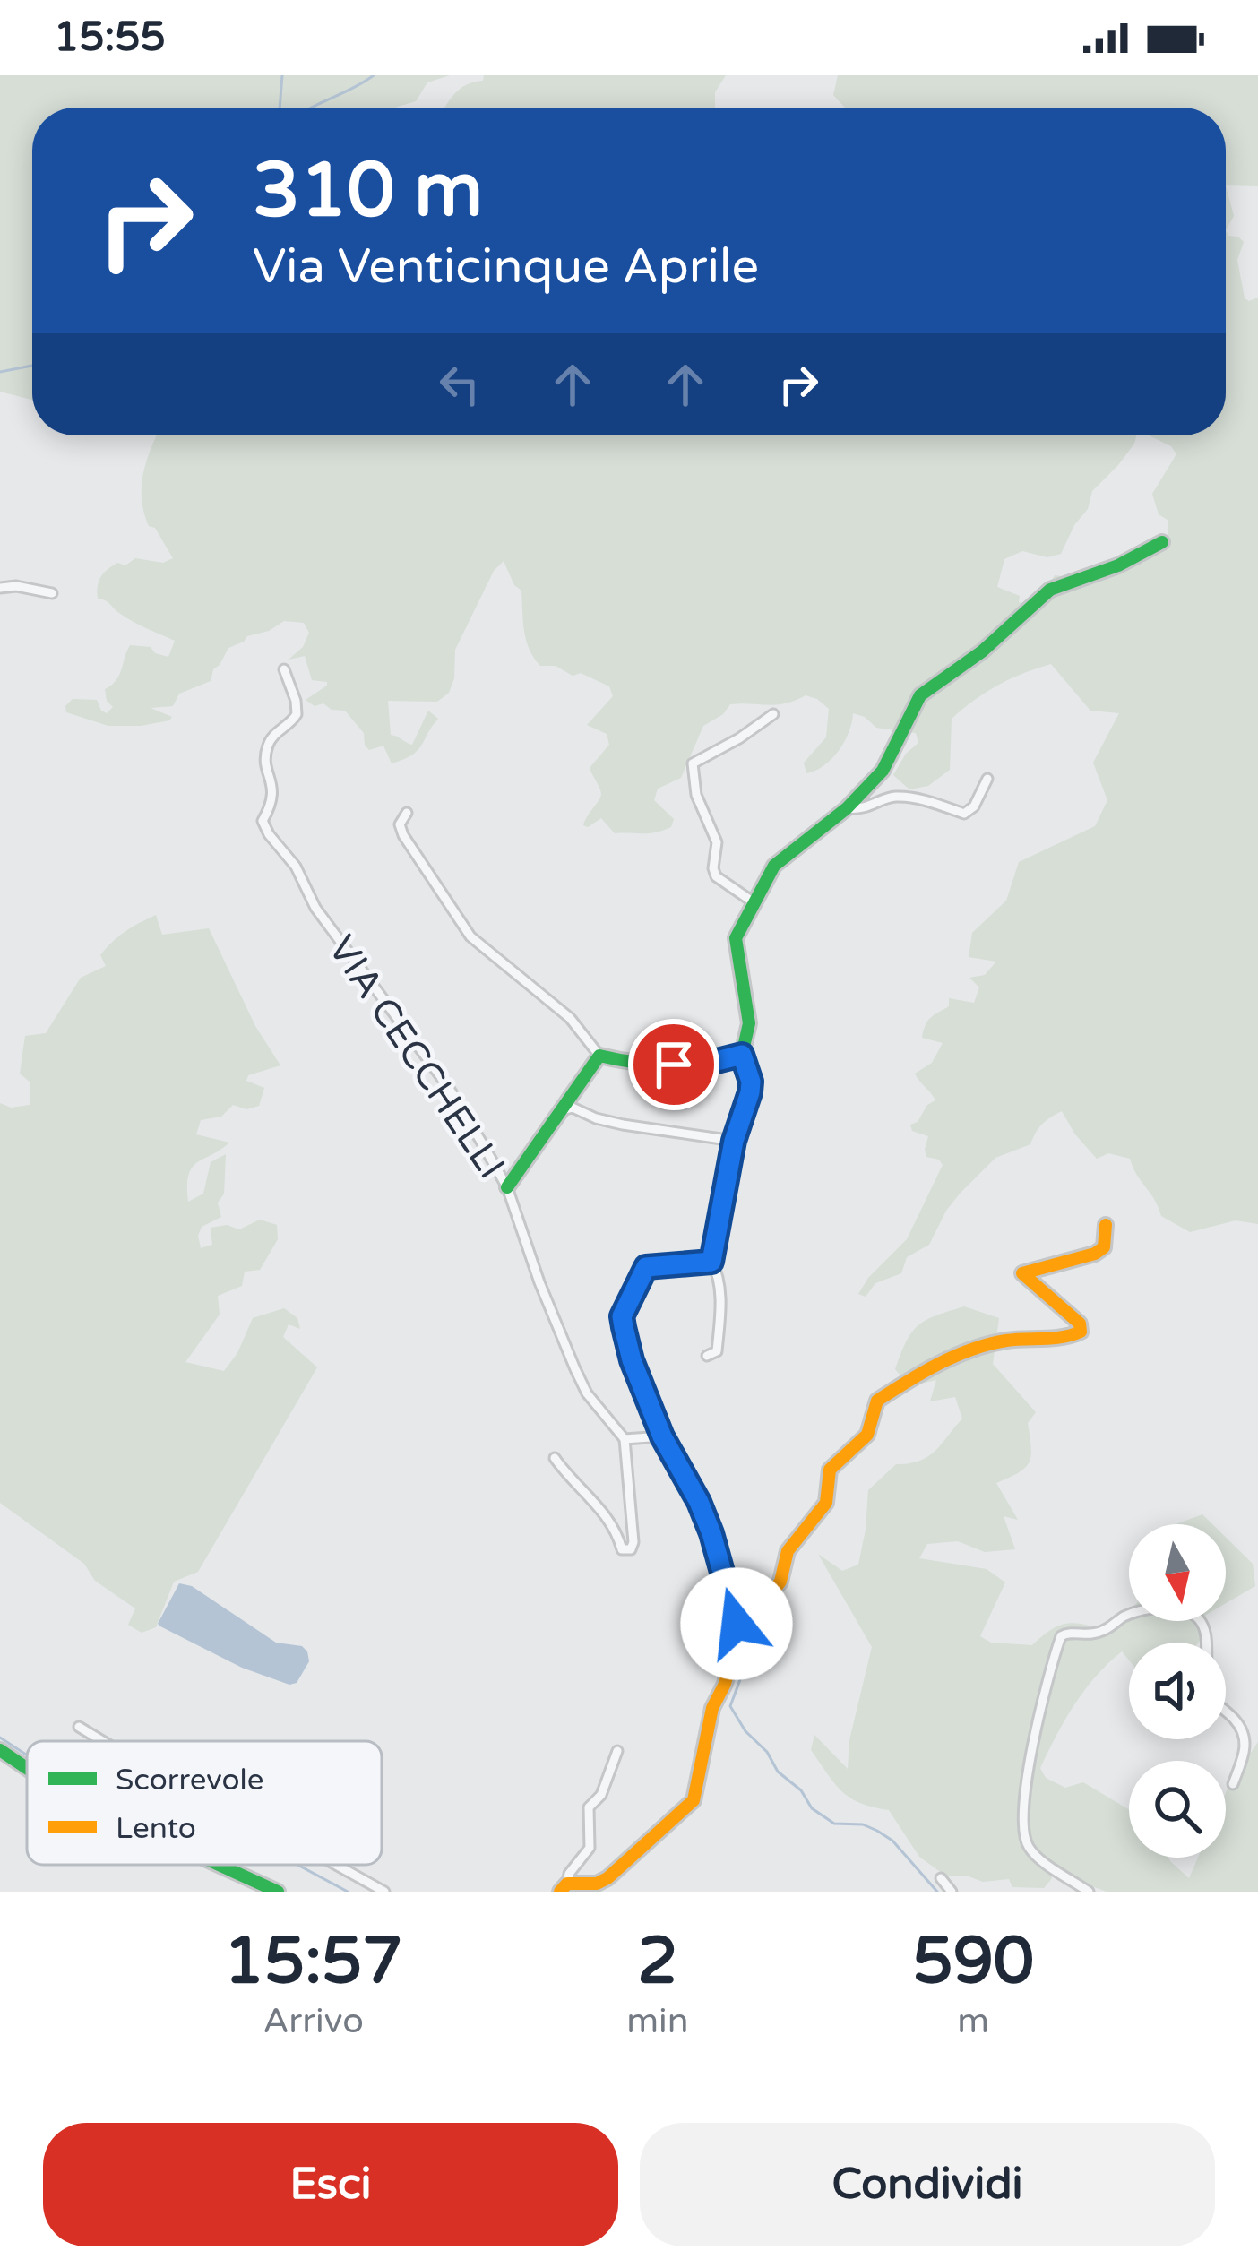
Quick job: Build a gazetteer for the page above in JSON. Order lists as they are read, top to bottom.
{
  "streets": {
    "street": ["VIA CECCHELLI"]
  },
  "legend": ["Scorrevole", "Lento"],
  "north": "bottom",
  "page": {
    "status": "15:55",
    "turn": ["310 m", "Via Venticinque Aprile"],
    "eta": [
      "15:57",
      "Arrivo",
      "2",
      "min",
      "590",
      "m"
    ],
    "buttons": ["Esci", "Condividi"]
  }
}
